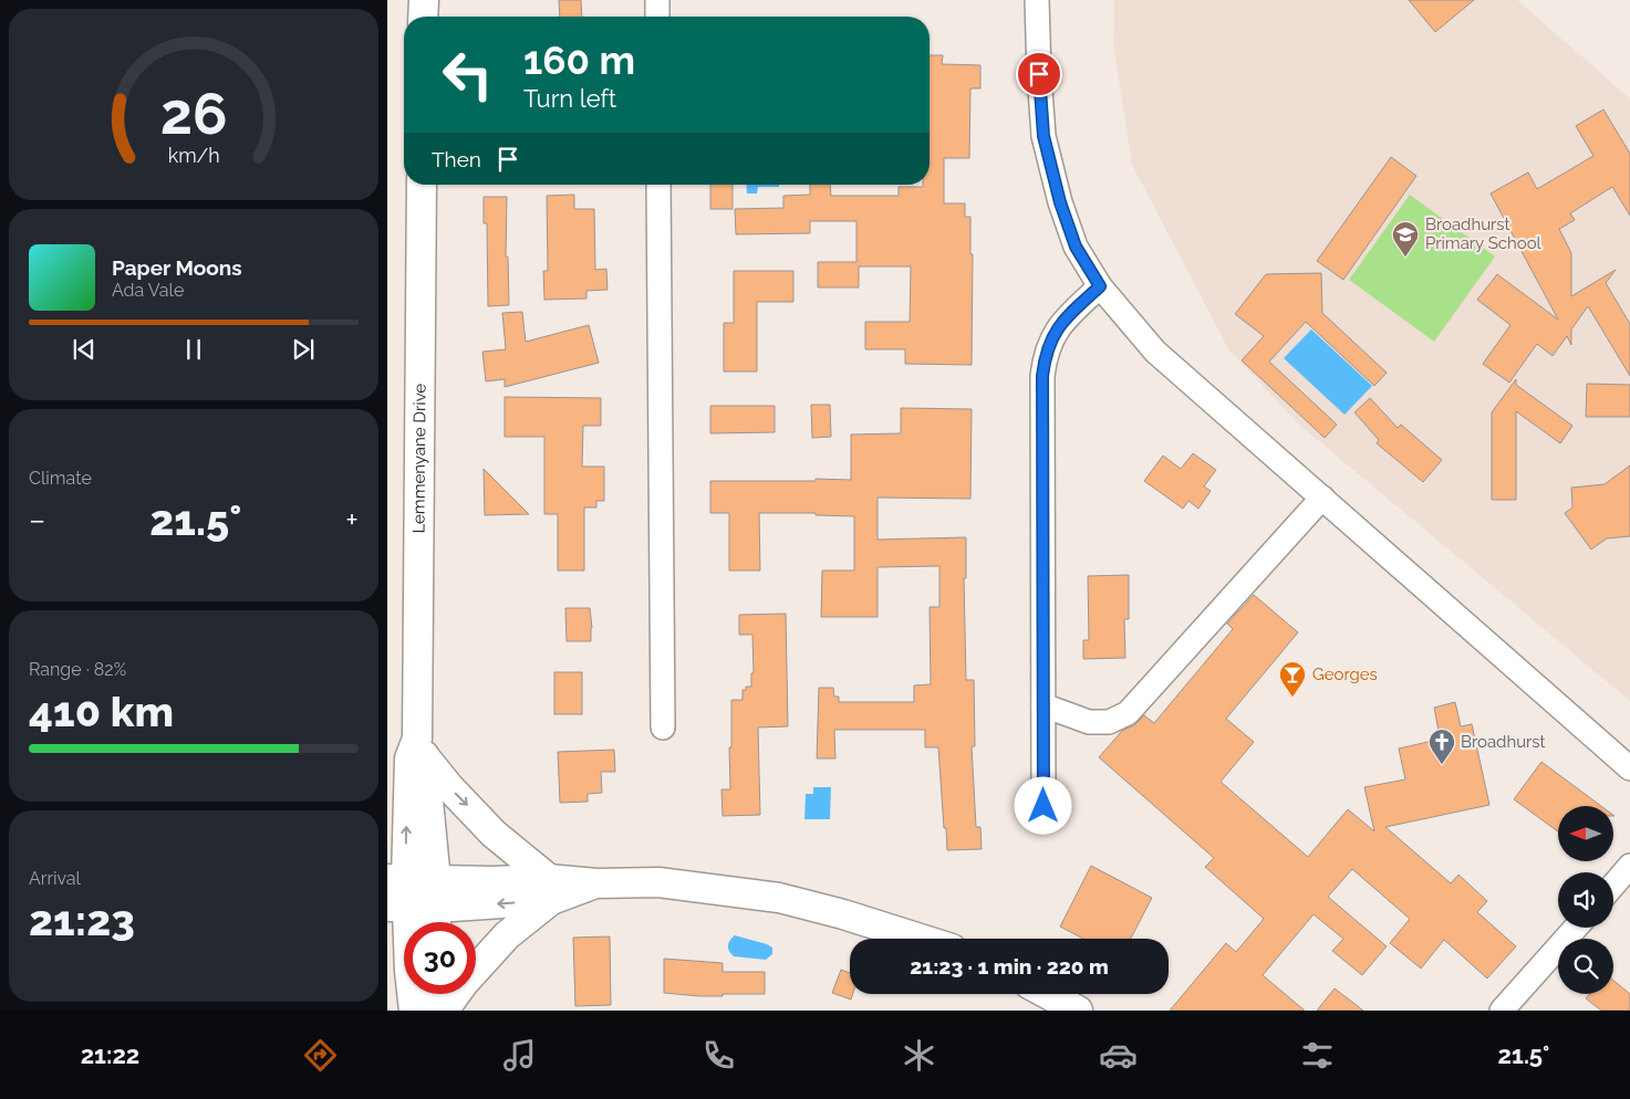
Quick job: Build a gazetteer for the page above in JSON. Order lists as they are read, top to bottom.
{
  "streets": {
    "street": ["Lemmenyane Drive"]
  },
  "places": {
    "school or university": ["Broadhurst Primary School"],
    "bar": ["Georges"],
    "church": ["Broadhurst"]
  },
  "north": "left",
  "page": {
    "turn": ["160 m", "Turn left"],
    "then": "Then",
    "song": ["Paper Moons", "Ada Vale"],
    "tile": [
      "Climate",
      ["Range · 82%", "410 km"],
      ["Arrival", "21:23"]
    ],
    "heat": ["−", "21.5°", "+"],
    "limit": "30",
    "trip": "21:23 · 1 min · 220 m",
    "tabs": ["21:22", "21.5°"],
    "gauge": ["26", "km/h"]
  }
}
